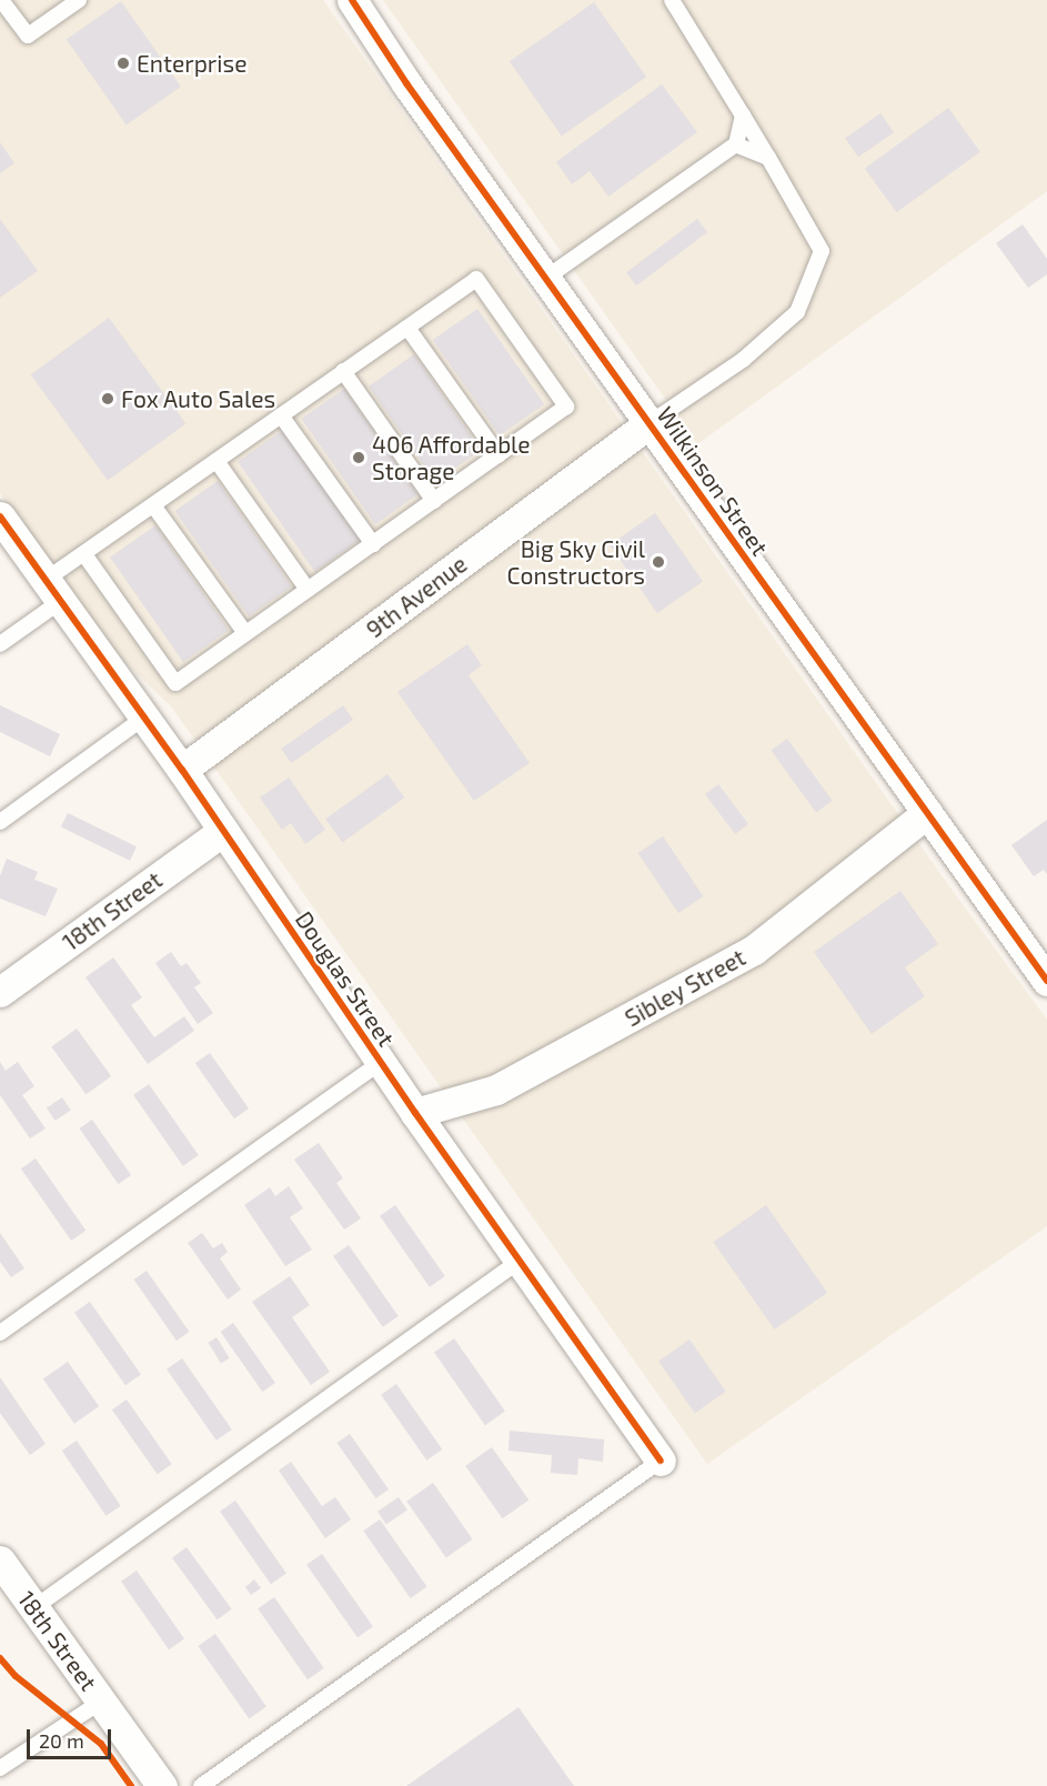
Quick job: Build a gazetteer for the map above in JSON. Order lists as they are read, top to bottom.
{
  "streets": {
    "street": [
      "Wilkinson Street",
      "9th Avenue",
      "18th Street",
      "Douglas Street",
      "Sibley Street"
    ]
  },
  "crossings": [
    ["Wilkinson Street", "9th Avenue"],
    ["Wilkinson Street", "Sibley Street"],
    ["9th Avenue", "Douglas Street"],
    ["18th Street", "Douglas Street"],
    ["Douglas Street", "Sibley Street"]
  ],
  "places": [
    "Enterprise",
    "Fox Auto Sales",
    "406 Affordable Storage",
    "Big Sky Civil Constructors"
  ],
  "scale_bar": "20 m"
}
